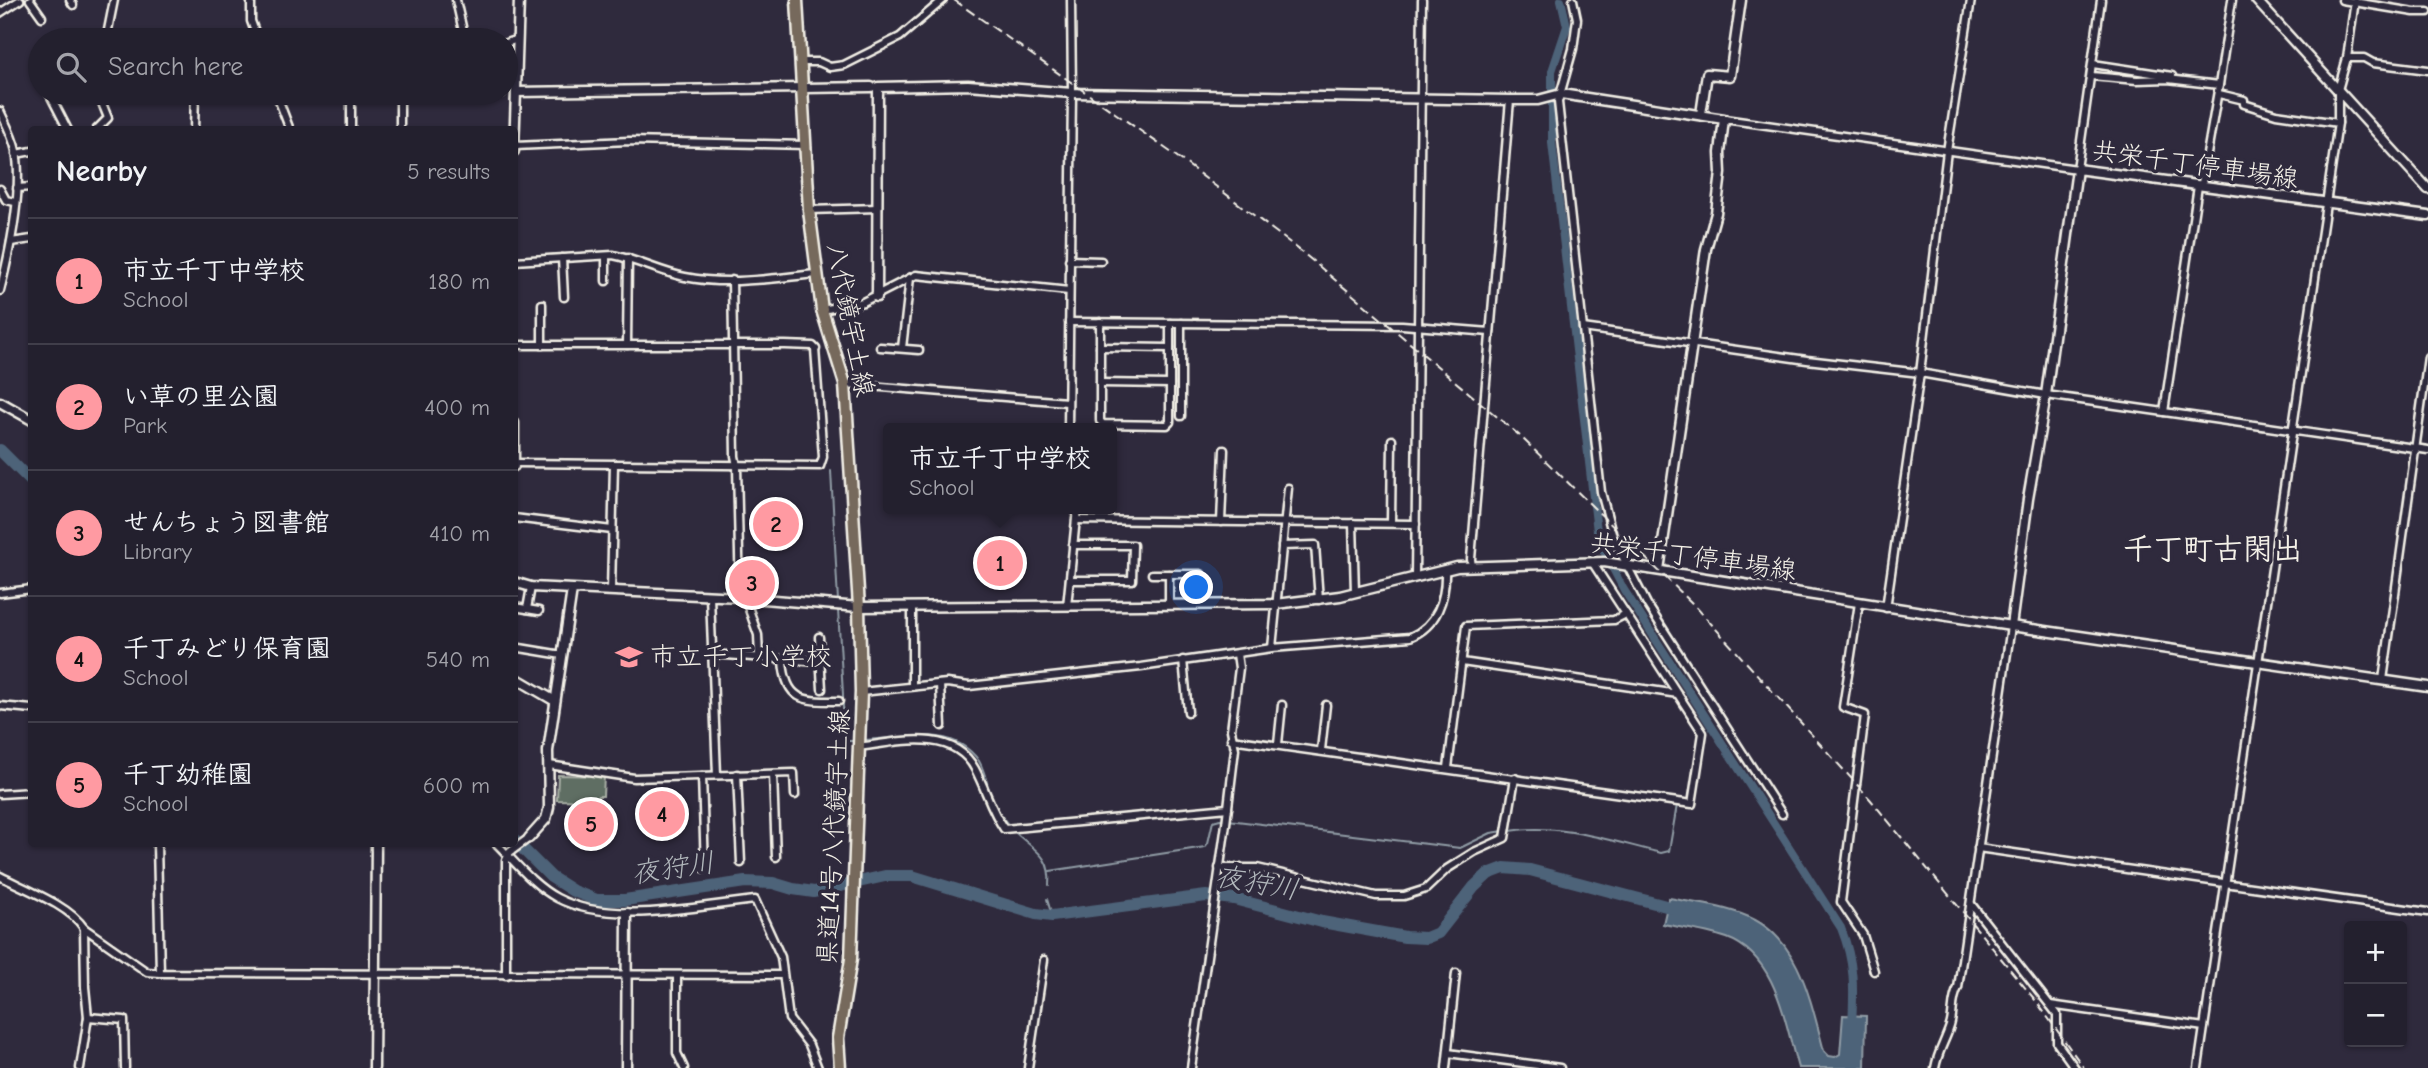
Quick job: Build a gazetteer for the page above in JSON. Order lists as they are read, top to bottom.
{
  "streets": {
    "main road": ["八代鏡宇土線", "県道14号八代鏡宇土線"],
    "street": ["共栄千丁停車場線"]
  },
  "crossings": [
    ["共栄千丁停車場線", "八代鏡宇土線"],
    ["共栄千丁停車場線", "県道14号八代鏡宇土線"],
    ["八代鏡宇土線", "県道14号八代鏡宇土線"]
  ],
  "districts": ["千丁町古閑出"],
  "water": ["夜狩川"],
  "places": {
    "school or university": ["市立千丁小学校"]
  },
  "page": {
    "search": "Search here",
    "heading": ["Nearby", "5 results"],
    "list": [
      {
        "mark": "1",
        "name": "市立千丁中学校",
        "note": "School",
        "value": "180 m"
      },
      {
        "mark": "2",
        "name": "い草の里公園",
        "note": "Park",
        "value": "400 m"
      },
      {
        "mark": "3",
        "name": "せんちょう図書館",
        "note": "Library",
        "value": "410 m"
      },
      {
        "mark": "4",
        "name": "千丁みどり保育園",
        "note": "School",
        "value": "540 m"
      },
      {
        "mark": "5",
        "name": "千丁幼稚園",
        "note": "School",
        "value": "600 m"
      }
    ],
    "popup": ["市立千丁中学校", "School"],
    "pins": [
      "2",
      "1",
      "3",
      "4",
      "5"
    ],
    "map_buttons": ["+", "−"]
  }
}
